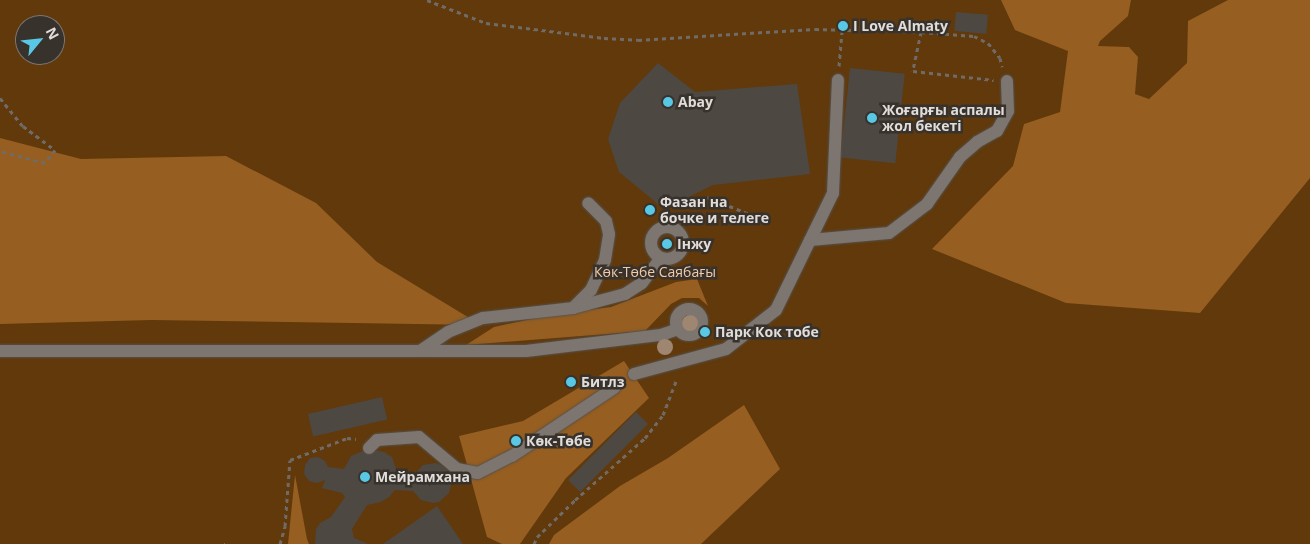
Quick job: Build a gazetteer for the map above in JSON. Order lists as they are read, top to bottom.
{
  "parks": ["Көк-Төбе Саябағы"],
  "places": [
    "I Love Almaty",
    "Abay",
    "Жоғарғы аспалы жол бекеті",
    "Фазан на бочке и телеге",
    "Інжу",
    "Парк Кок тобе",
    "Битлз",
    "Көк-Төбе",
    "Мейрамхана"
  ],
  "north": "top right"
}
